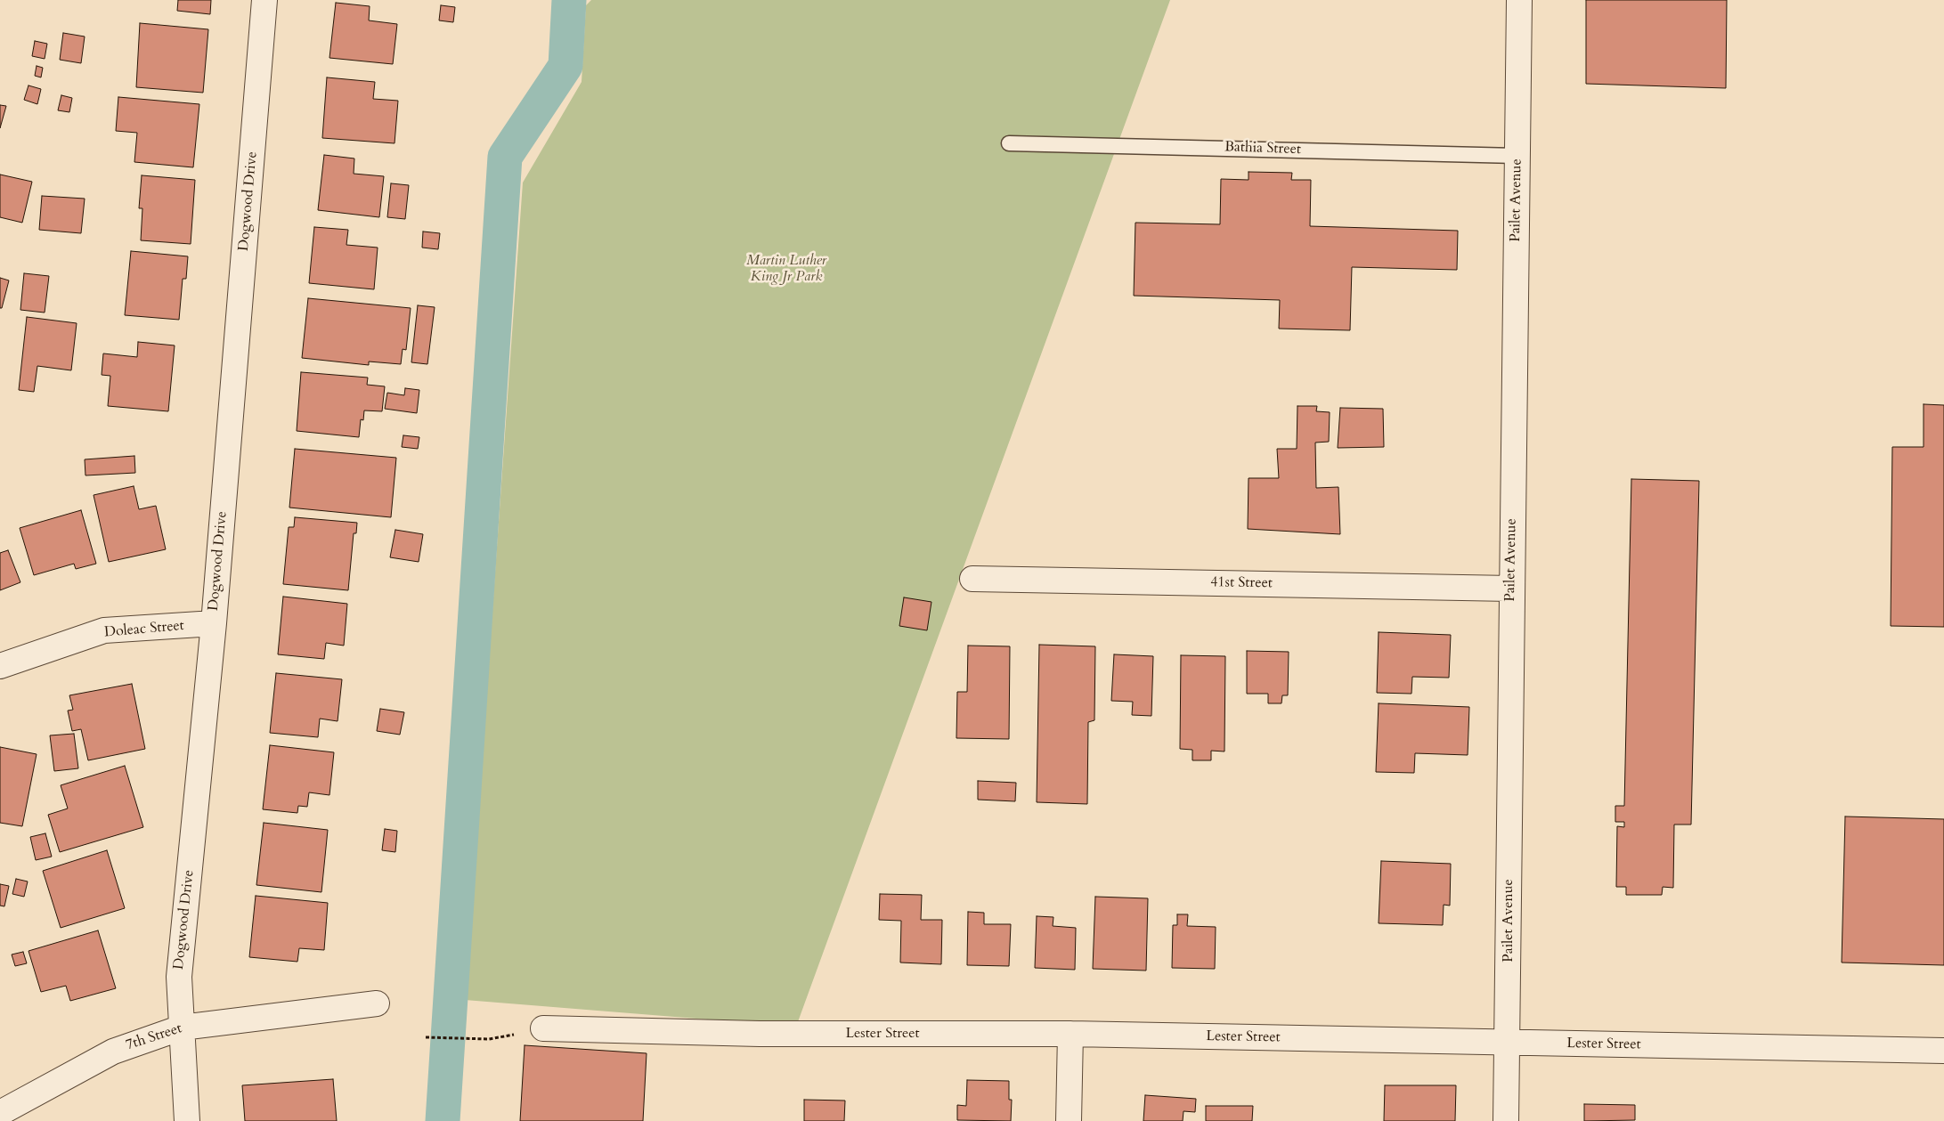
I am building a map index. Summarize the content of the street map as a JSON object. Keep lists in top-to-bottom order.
{
  "streets": {
    "street": [
      "Pailet Avenue",
      "Dogwood Drive",
      "41st Street",
      "Doleac Street",
      "Lester Street",
      "7th Street"
    ],
    "lane": ["Bathia Street"]
  },
  "crossings": [
    ["Bathia Street", "Pailet Avenue"],
    ["Pailet Avenue", "41st Street"],
    ["Pailet Avenue", "Lester Street"],
    ["Dogwood Drive", "Doleac Street"],
    ["Dogwood Drive", "7th Street"]
  ],
  "parks": ["Martin Luther King Jr Park"]
}
